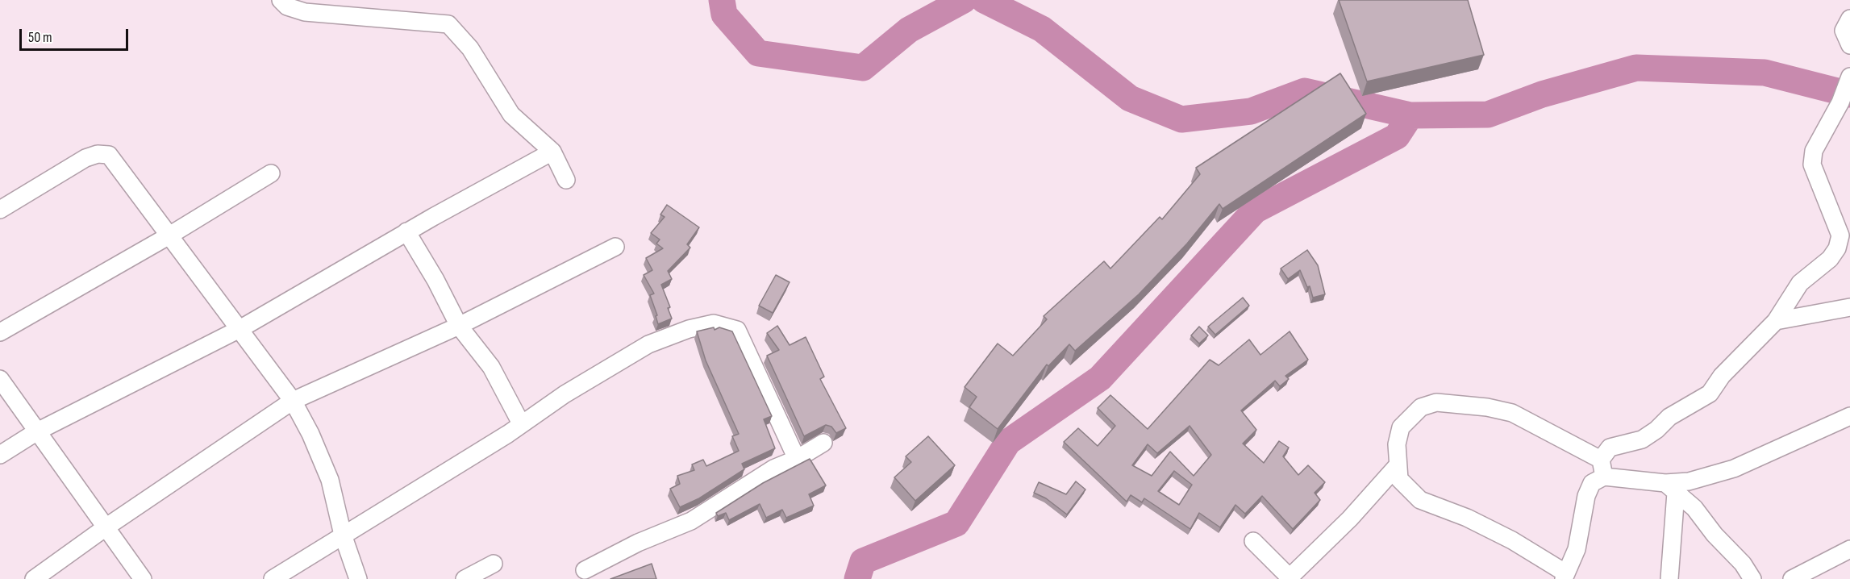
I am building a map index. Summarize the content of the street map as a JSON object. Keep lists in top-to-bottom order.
{
  "scale_bar": "50 m"
}
